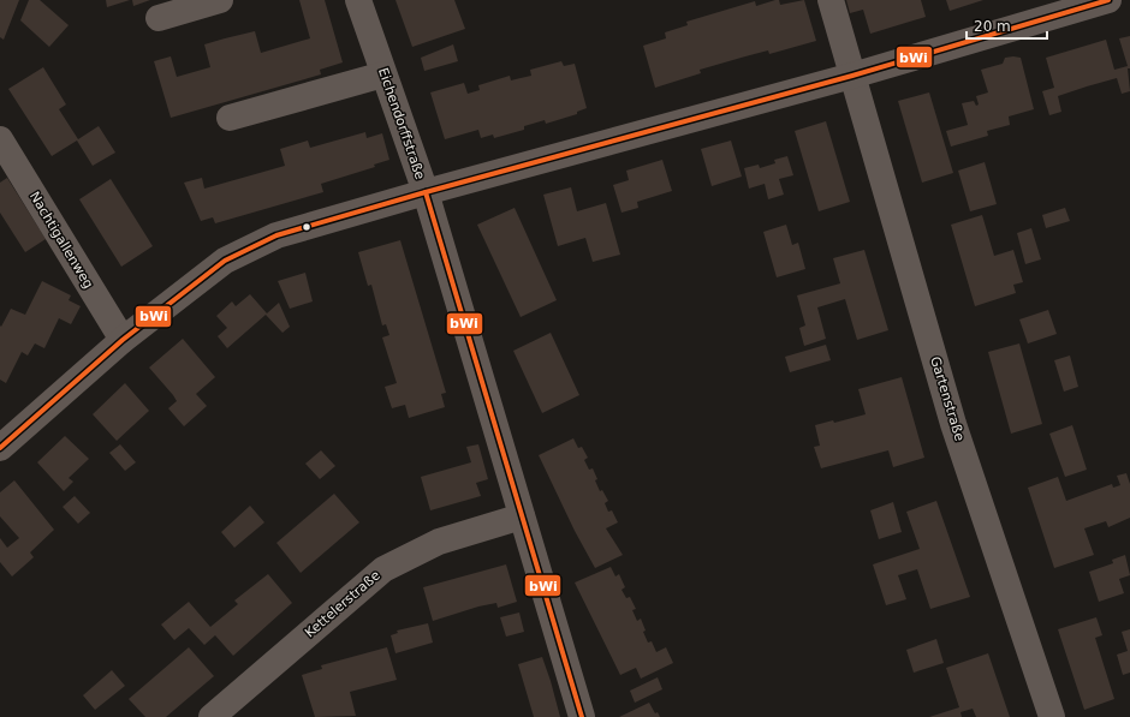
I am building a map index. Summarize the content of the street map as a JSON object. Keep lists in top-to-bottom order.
{
  "streets": {
    "street": [
      "Eichendorffstraße",
      "Nachtigallenweg",
      "Gartenstraße",
      "Kettelerstraße"
    ]
  },
  "crossings": [
    ["Eichendorffstraße", "Kettelerstraße"]
  ],
  "lines": ["transit line bWi"],
  "scale_bar": "20 m"
}
